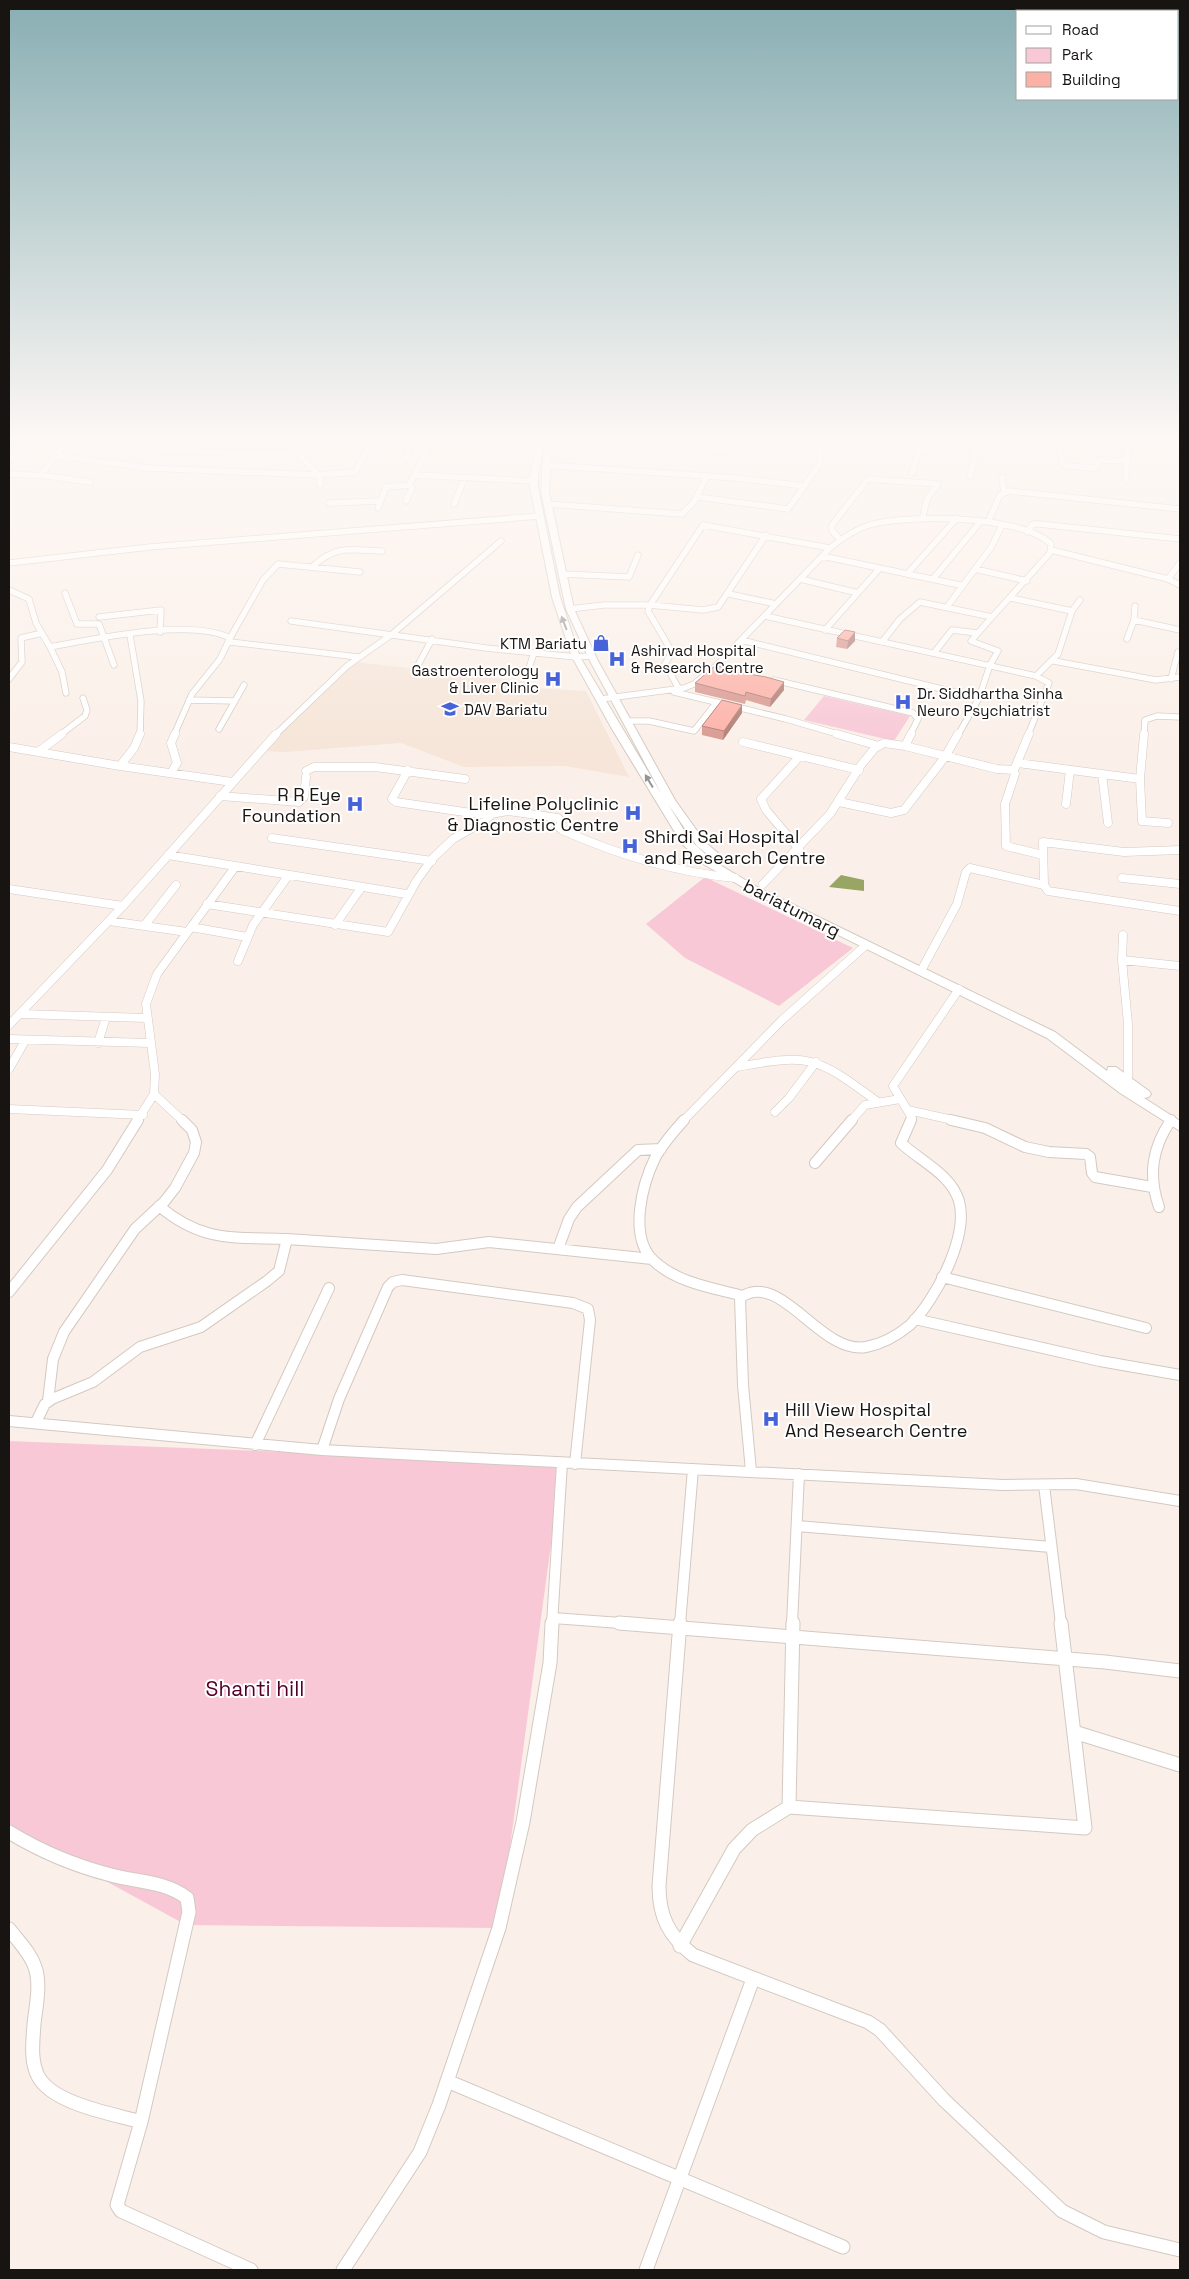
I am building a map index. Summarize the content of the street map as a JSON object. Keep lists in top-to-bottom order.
{
  "streets": {
    "main road": ["bariatumarg"]
  },
  "parks": ["Shanti hill"],
  "places": {
    "shop": ["KTM Bariatu"],
    "hospital": [
      "Ashirvad Hospital & Research Centre",
      "Gastroenterology & Liver Clinic",
      "Dr. Siddhartha Sinha Neuro Psychiatrist",
      "R R Eye Foundation",
      "Lifeline Polyclinic & Diagnostic Centre",
      "Shirdi Sai Hospital and Research Centre",
      "Hill View Hospital And Research Centre"
    ],
    "school or university": ["DAV Bariatu"]
  },
  "legend": ["Road", "Park", "Building"]
}
